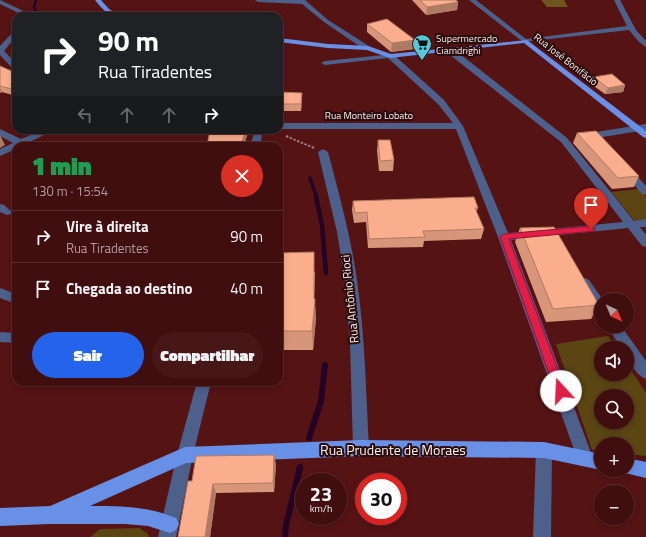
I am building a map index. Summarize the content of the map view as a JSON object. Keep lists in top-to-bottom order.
{
  "streets": {
    "main road": ["Rua José Bonifácio", "Rua Prudente de Moraes"],
    "street": ["Rua Monteiro Lobato", "Rua Antônio Rioci"]
  },
  "crossings": [
    ["Rua Antônio Rioci", "Rua Prudente de Moraes"]
  ],
  "places": {
    "supermarket": ["Supermercado Ciamdrighi"]
  },
  "north": "bottom right",
  "page": {
    "turn": ["90 m", "Rua Tiradentes"],
    "heading": ["1 min", "130 m · 15:54"],
    "list": [
      {
        "name": "Vire à direita",
        "note": "Rua Tiradentes",
        "value": "90 m"
      },
      {
        "name": "Chegada ao destino",
        "value": "40 m"
      }
    ],
    "map_buttons": ["+", "−"],
    "buttons": ["Sair", "Compartilhar"],
    "speed": "23 km/h",
    "limit": "30"
  }
}
